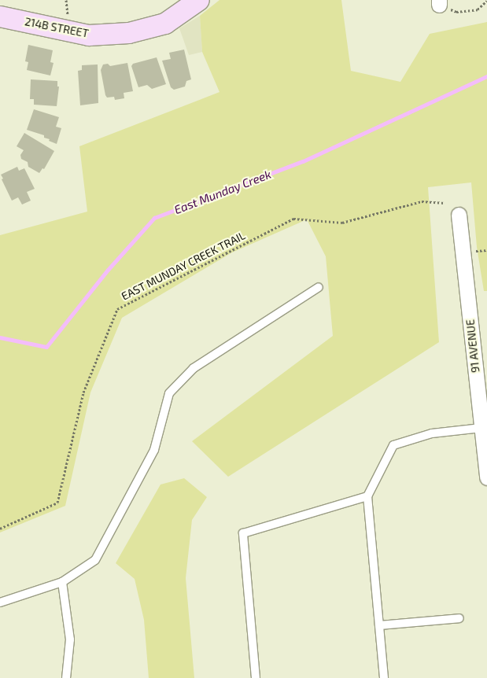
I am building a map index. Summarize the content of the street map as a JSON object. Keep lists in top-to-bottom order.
{
  "streets": {
    "street": ["214B STREET", "91 AVENUE"],
    "path": ["EAST MUNDAY CREEK TRAIL"]
  },
  "water": ["East Munday Creek"]
}
